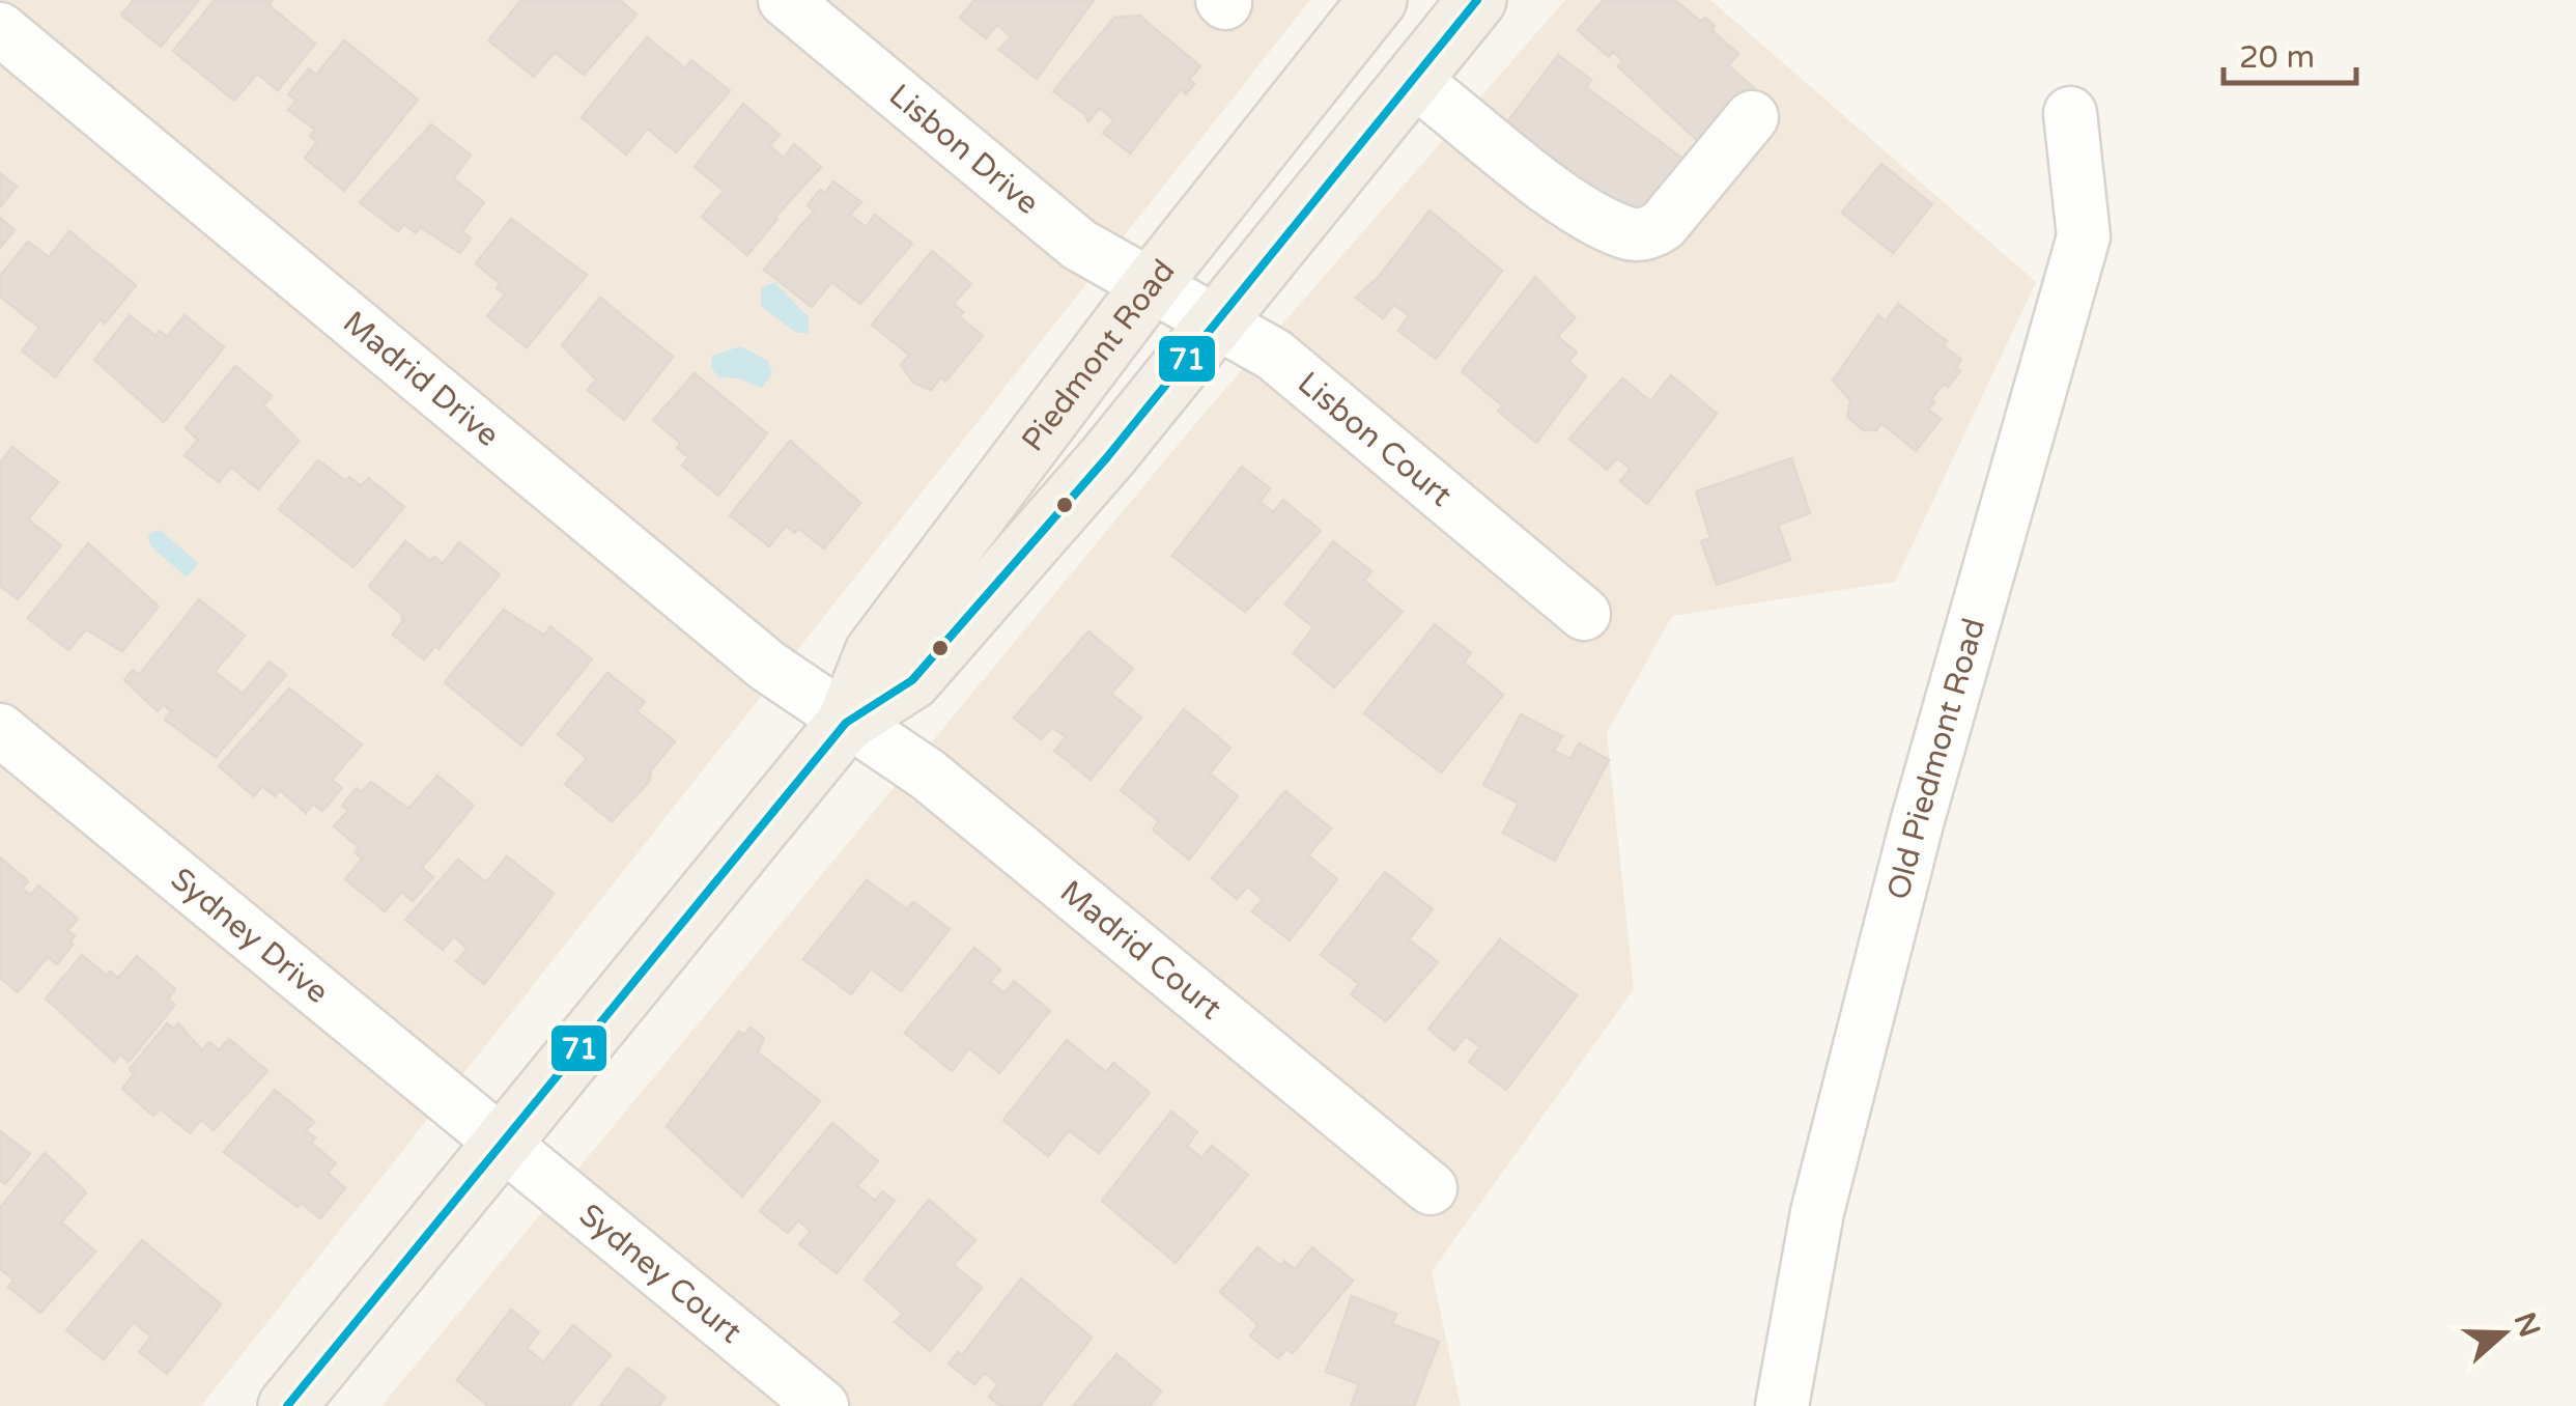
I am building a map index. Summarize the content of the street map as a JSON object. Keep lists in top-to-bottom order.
{
  "streets": {
    "main road": ["Piedmont Road"],
    "street": [
      "Lisbon Drive",
      "Madrid Drive",
      "Lisbon Court",
      "Old Piedmont Road",
      "Sydney Drive",
      "Madrid Court",
      "Sydney Court"
    ]
  },
  "crossings": [
    ["Lisbon Drive", "Piedmont Road"],
    ["Lisbon Drive", "Lisbon Court"],
    ["Piedmont Road", "Madrid Drive"],
    ["Piedmont Road", "Lisbon Court"],
    ["Piedmont Road", "Sydney Drive"],
    ["Piedmont Road", "Madrid Court"],
    ["Piedmont Road", "Sydney Court"],
    ["Madrid Drive", "Madrid Court"],
    ["Sydney Drive", "Sydney Court"]
  ],
  "lines": ["transit line 71"],
  "scale_bar": "20 m",
  "north": "right"
}
